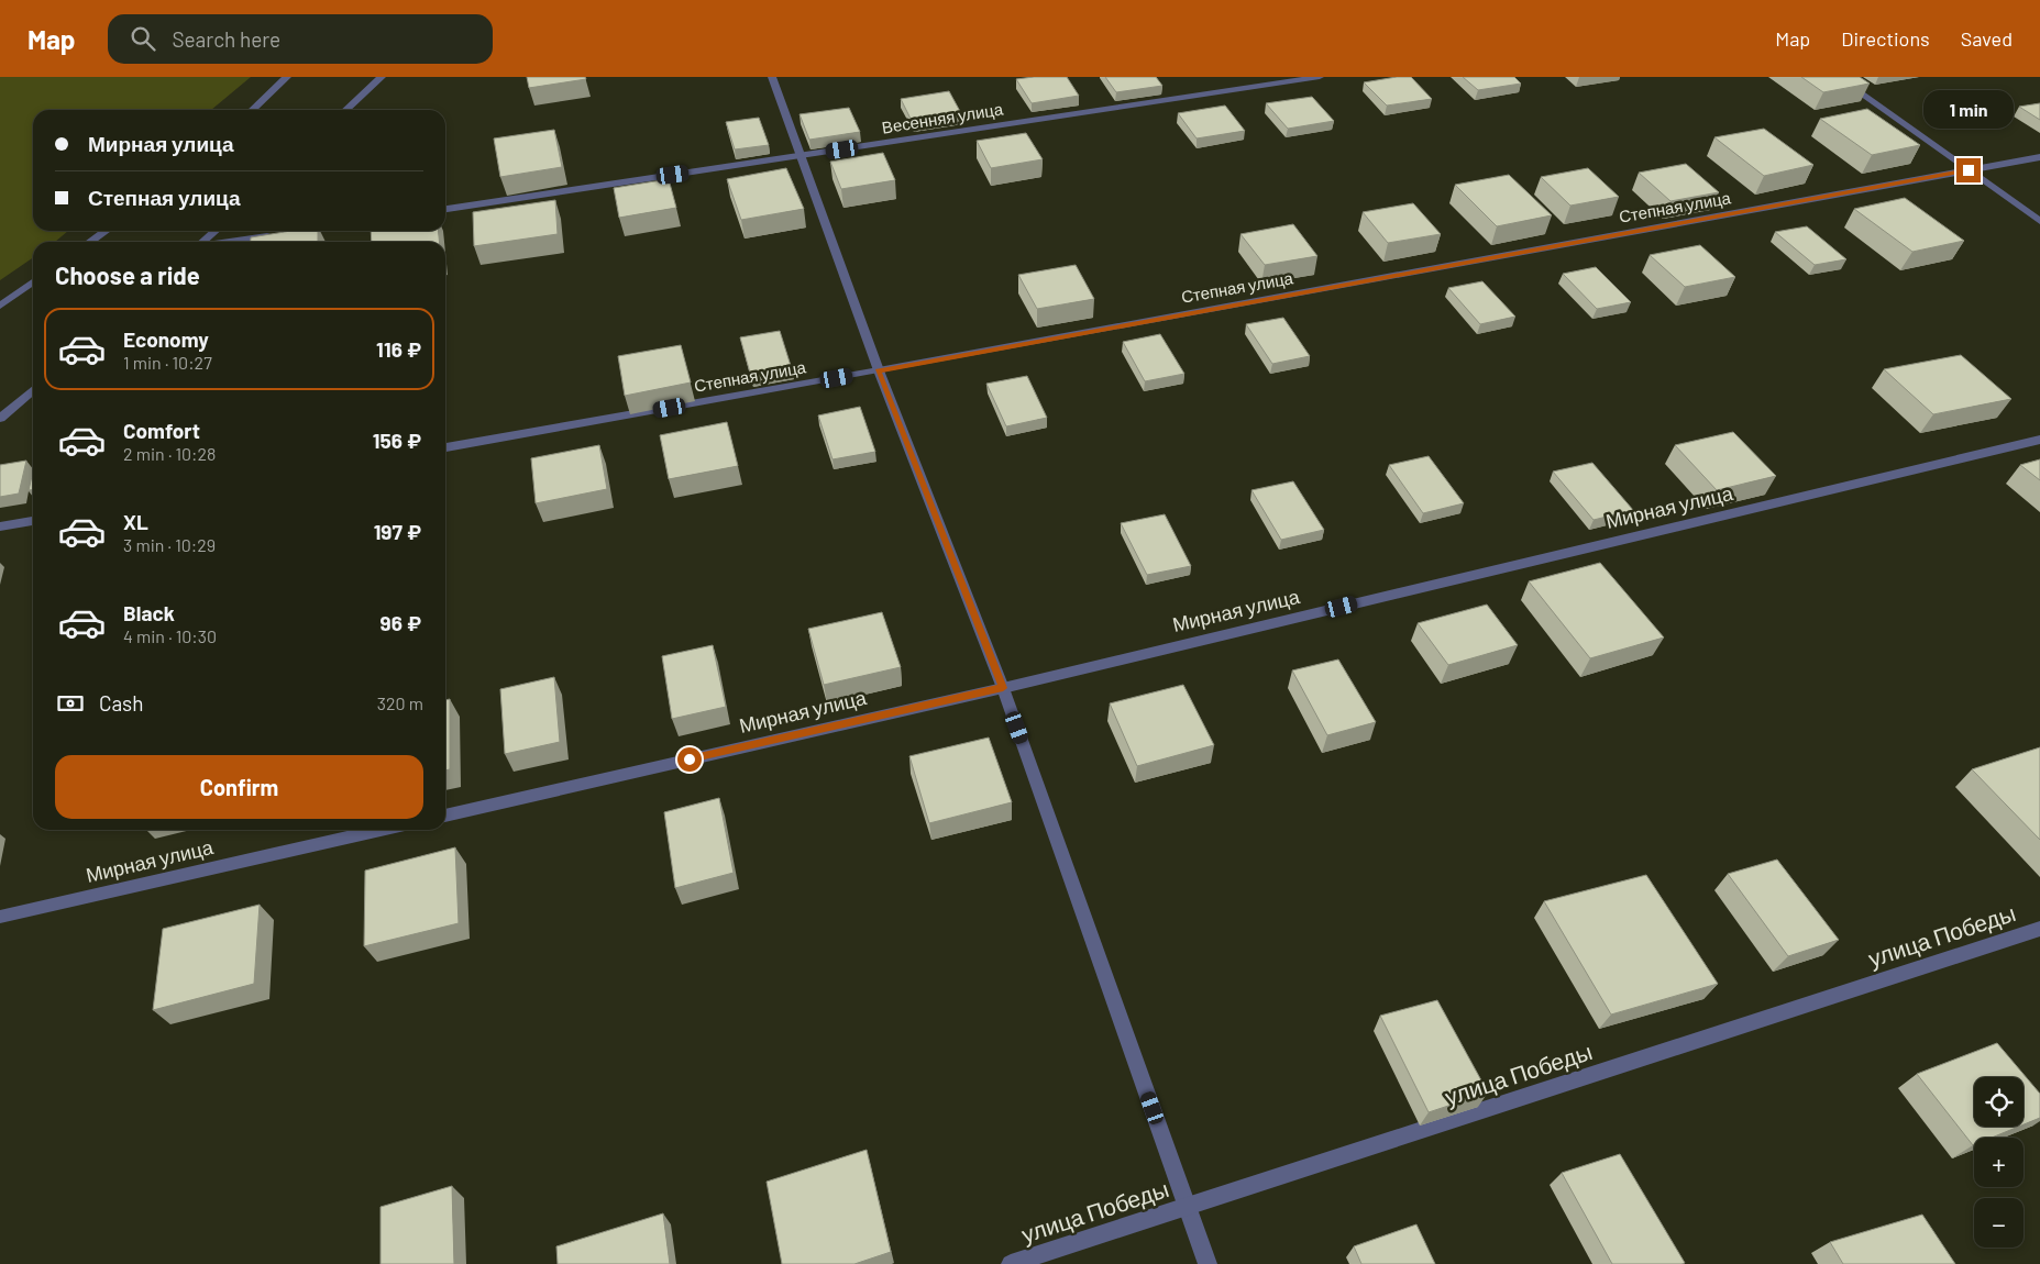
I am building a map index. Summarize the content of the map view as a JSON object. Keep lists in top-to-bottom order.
{
  "streets": {
    "street": [
      "Весенняя улица",
      "Степная улица",
      "Мирная улица",
      "улица Победы"
    ]
  },
  "page": {
    "header": "Map",
    "search": "Search here",
    "nav": ["Map", "Directions", "Saved"],
    "bubble": "1 min",
    "banner": ["Мирная улица", "Степная улица"],
    "heading": "Choose a ride",
    "list": [
      {
        "name": "Economy",
        "note": "1 min · 10:27",
        "value": "116 ₽"
      },
      {
        "name": "Comfort",
        "note": "2 min · 10:28",
        "value": "156 ₽"
      },
      {
        "name": "XL",
        "note": "3 min · 10:29",
        "value": "197 ₽"
      },
      {
        "name": "Black",
        "note": "4 min · 10:30",
        "value": "96 ₽"
      }
    ],
    "pay": ["Cash", "320 m"],
    "buttons": "Confirm",
    "map_buttons": ["+", "−"]
  }
}
